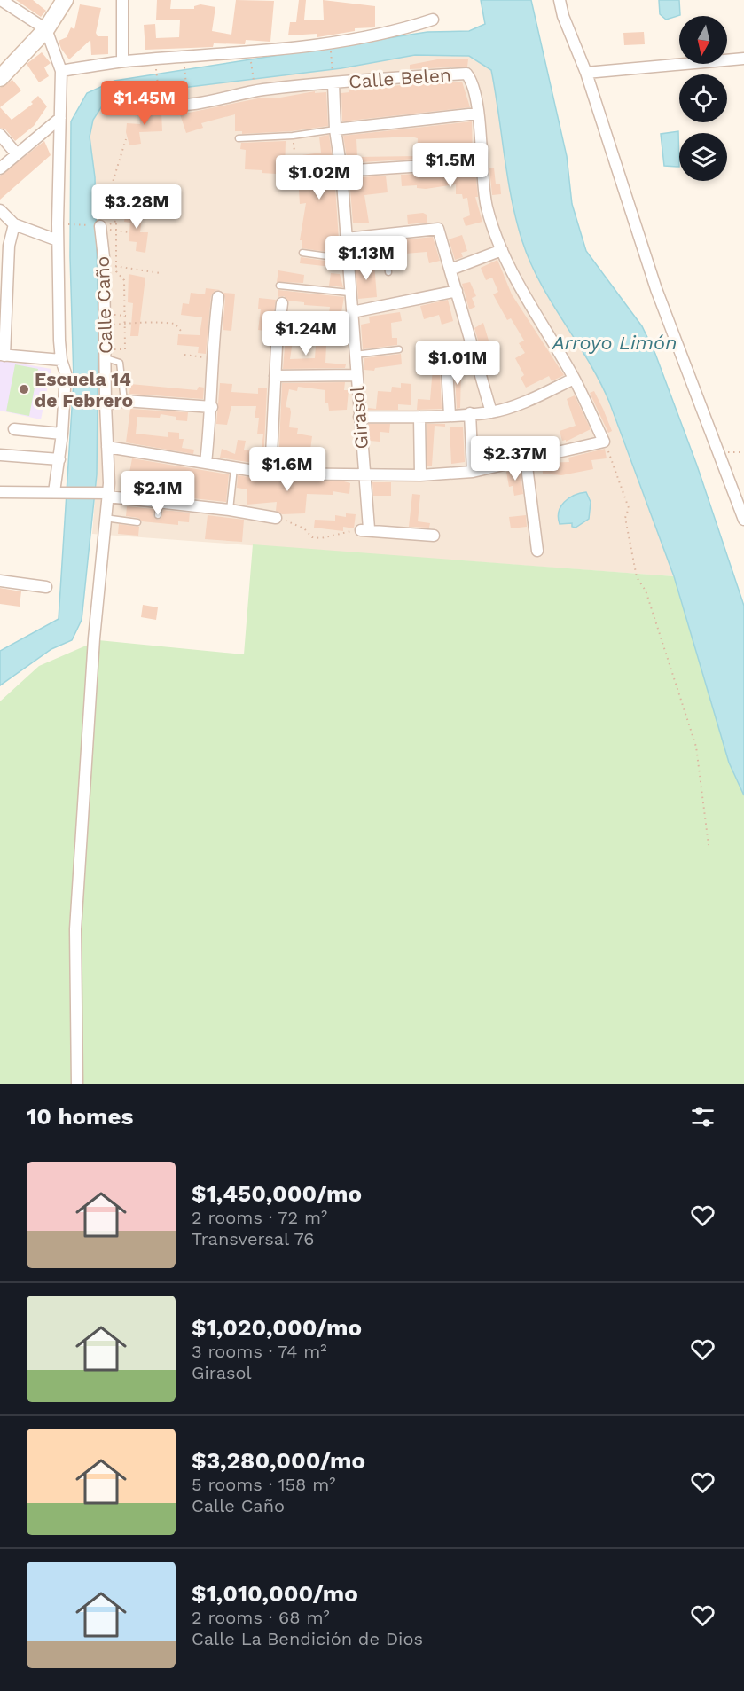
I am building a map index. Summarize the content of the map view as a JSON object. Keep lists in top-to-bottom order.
{
  "streets": {
    "street": ["Calle Belen", "Calle Caño", "Girasol"]
  },
  "crossings": [
    ["Calle Belen", "Girasol"]
  ],
  "water": ["Arroyo Limón"],
  "places": ["Escuela 14 de Febrero"],
  "north": "bottom",
  "page": {
    "price": [
      "$1.45M",
      "$1.5M",
      "$1.02M",
      "$3.28M",
      "$1.13M",
      "$1.24M",
      "$1.01M",
      "$2.37M",
      "$1.6M",
      "$2.1M"
    ],
    "heading": "10 homes",
    "list": [
      {
        "name": "$1,450,000/mo",
        "note": "2 rooms · 72 m² · Transversal 76"
      },
      {
        "name": "$1,020,000/mo",
        "note": "3 rooms · 74 m² · Girasol"
      },
      {
        "name": "$3,280,000/mo",
        "note": "5 rooms · 158 m² · Calle Caño"
      },
      {
        "name": "$1,010,000/mo",
        "note": "2 rooms · 68 m² · Calle La Bendición de Dios"
      }
    ]
  }
}
